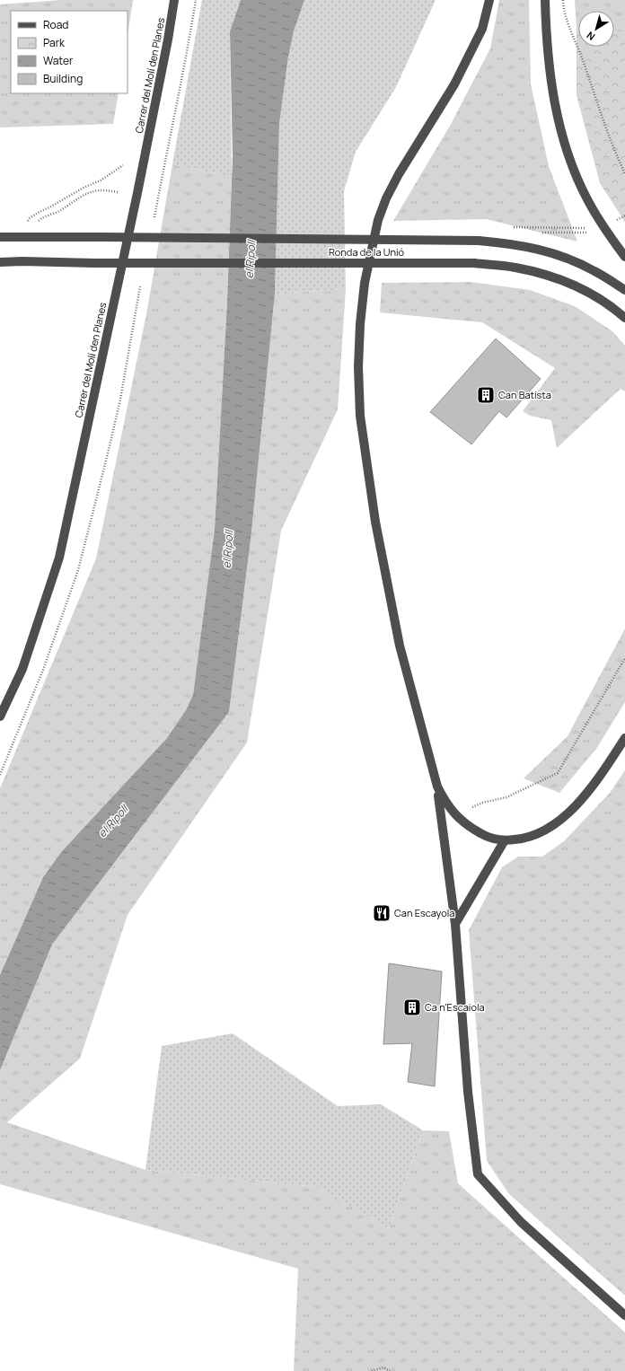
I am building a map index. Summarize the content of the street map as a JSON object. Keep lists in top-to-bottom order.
{
  "streets": {
    "street": ["Carrer del Molí den Planes", "Ronda de la Unió"]
  },
  "water": ["el Ripoll"],
  "places": {
    "building": ["Can Batista", "Ca n'Escaiola"],
    "restaurant": ["Can Escayola"]
  },
  "legend": [
    "Road",
    "Park",
    "Water",
    "Building"
  ],
  "north": "bottom left"
}
